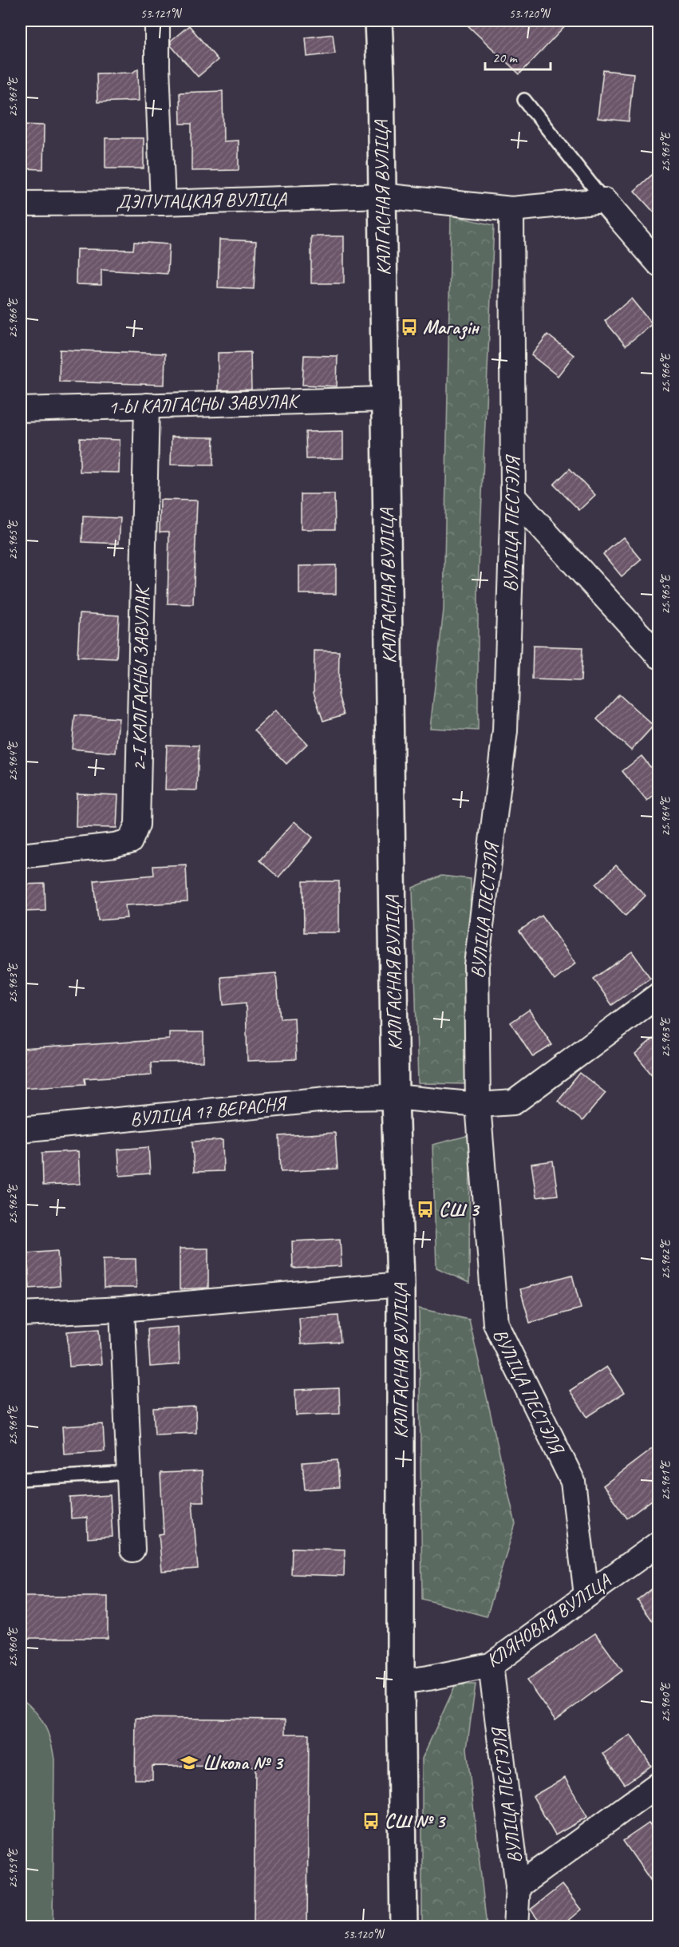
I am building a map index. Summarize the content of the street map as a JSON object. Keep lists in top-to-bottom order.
{
  "streets": {
    "street": [
      "КАЛГАСНАЯ ВУЛІЦА",
      "ДЭПУТАЦКАЯ ВУЛІЦА",
      "1-Ы КАЛГАСНЫ ЗАВУЛАК",
      "ВУЛІЦА ПЕСТЭЛЯ",
      "2-І КАЛГАСНЫ ЗАВУЛАК",
      "ВУЛІЦА 17 ВЕРАСНЯ",
      "КЛЯНОВАЯ ВУЛІЦА"
    ]
  },
  "crossings": [
    ["КАЛГАСНАЯ ВУЛІЦА", "ДЭПУТАЦКАЯ ВУЛІЦА"],
    ["КАЛГАСНАЯ ВУЛІЦА", "1-Ы КАЛГАСНЫ ЗАВУЛАК"],
    ["КАЛГАСНАЯ ВУЛІЦА", "ВУЛІЦА 17 ВЕРАСНЯ"],
    ["КАЛГАСНАЯ ВУЛІЦА", "КЛЯНОВАЯ ВУЛІЦА"],
    ["ДЭПУТАЦКАЯ ВУЛІЦА", "ВУЛІЦА ПЕСТЭЛЯ"],
    ["1-Ы КАЛГАСНЫ ЗАВУЛАК", "2-І КАЛГАСНЫ ЗАВУЛАК"],
    ["ВУЛІЦА ПЕСТЭЛЯ", "ВУЛІЦА 17 ВЕРАСНЯ"],
    ["ВУЛІЦА ПЕСТЭЛЯ", "КЛЯНОВАЯ ВУЛІЦА"]
  ],
  "places": {
    "bus stop": ["Магазін", "СШ 3", "СШ № 3"],
    "school or university": ["Школа № 3"]
  },
  "scale_bar": "20 m",
  "coordinates": [
    "53.121°N",
    "53.120°N",
    "25.967°E",
    "25.966°E",
    "25.965°E",
    "25.964°E",
    "25.963°E",
    "25.962°E",
    "25.961°E",
    "25.960°E",
    "25.959°E"
  ]
}
